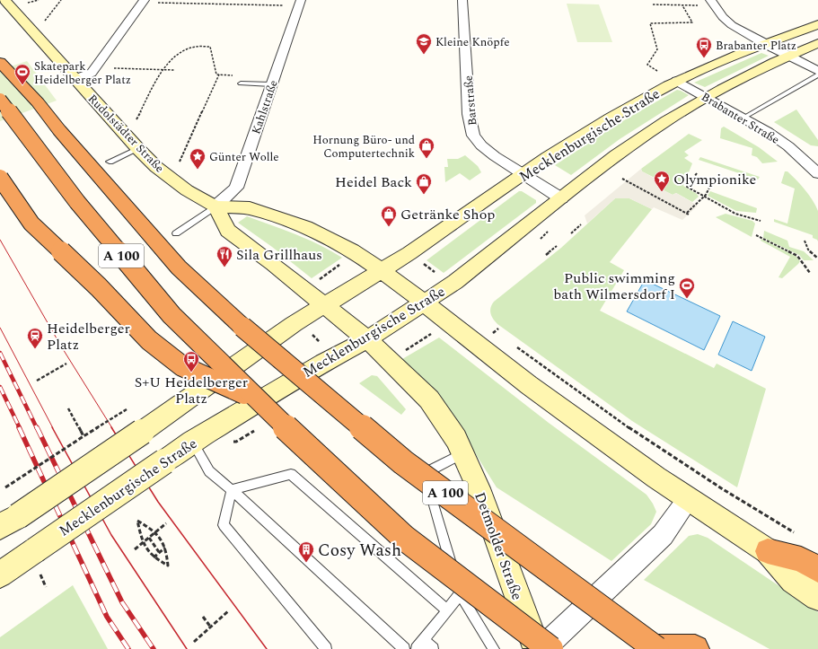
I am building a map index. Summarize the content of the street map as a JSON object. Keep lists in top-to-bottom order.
{
  "streets": {
    "highway": ["A 100"],
    "main road": ["Rudolstädter Straße", "Mecklenburgische Straße", "Detmolder Straße"],
    "street": ["Barstraße", "Kahlstraße", "Brabanter Straße"]
  },
  "crossings": [
    ["Barstraße", "Mecklenburgische Straße"],
    ["Kahlstraße", "Rudolstädter Straße"],
    ["Brabanter Straße", "Mecklenburgische Straße"],
    ["Rudolstädter Straße", "Mecklenburgische Straße"],
    ["Mecklenburgische Straße", "Detmolder Straße"]
  ],
  "places": {
    "school or university": ["Kleine Knöpfe"],
    "bus stop": ["Brabanter Platz", "S+U Heidelberger Platz"],
    "sports": ["Skatepark Heidelberger Platz", "Public swimming bath Wilmersdorf I"],
    "shop": ["Hornung Büro- und Computertechnik", "Heidel Back", "Getränke Shop"],
    "place": ["Günter Wolle", "Olympionike"],
    "restaurant": ["Sila Grillhaus"],
    "station": ["Heidelberger Platz"],
    "building": ["Cosy Wash"]
  }
}
